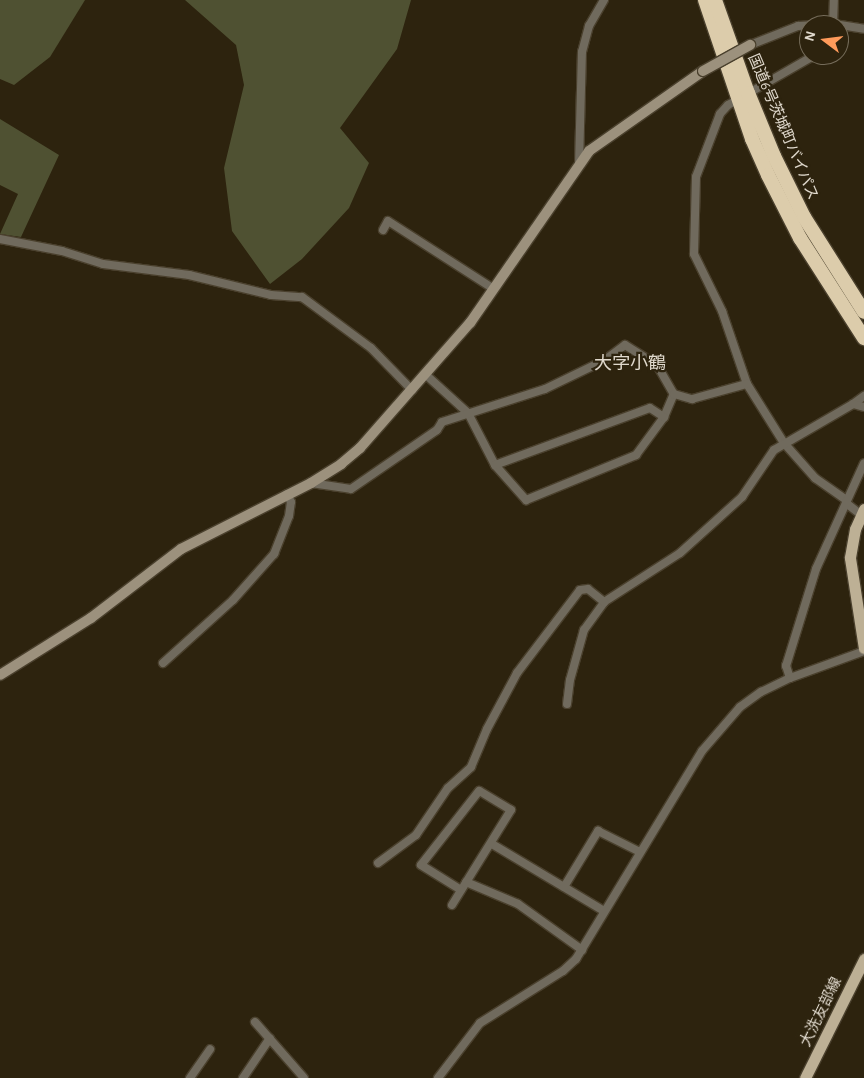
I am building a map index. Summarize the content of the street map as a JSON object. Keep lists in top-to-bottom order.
{
  "streets": {
    "highway": ["国道6号茨城町バイパス"],
    "main road": ["大洗友部線"]
  },
  "districts": ["大字小鶴"],
  "north": "left"
}
